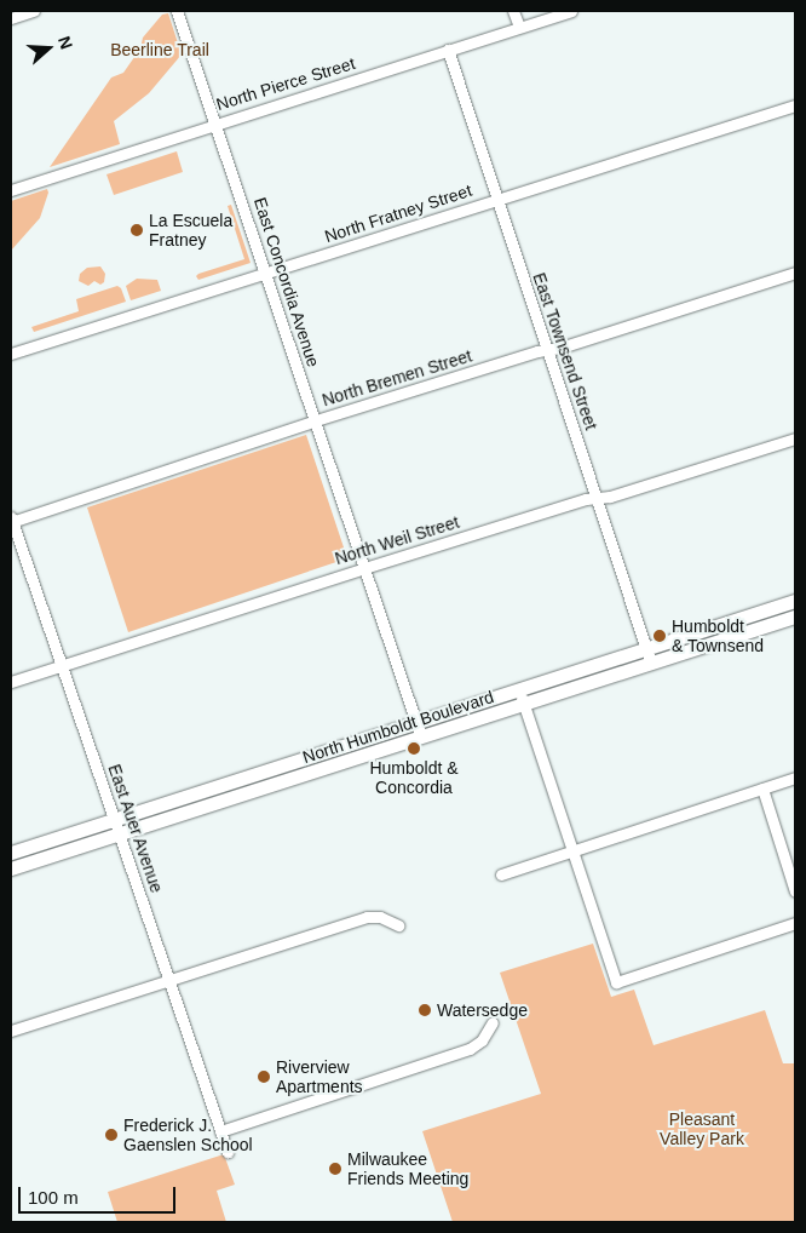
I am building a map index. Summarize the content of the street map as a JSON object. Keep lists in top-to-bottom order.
{
  "streets": {
    "main road": ["North Humboldt Boulevard"],
    "street": [
      "North Pierce Street",
      "North Fratney Street",
      "East Concordia Avenue",
      "East Townsend Street",
      "North Bremen Street",
      "North Weil Street",
      "East Auer Avenue"
    ]
  },
  "crossings": [
    ["North Pierce Street", "East Concordia Avenue"],
    ["North Pierce Street", "East Townsend Street"],
    ["North Fratney Street", "East Concordia Avenue"],
    ["North Fratney Street", "East Townsend Street"],
    ["East Concordia Avenue", "North Bremen Street"],
    ["East Concordia Avenue", "North Weil Street"],
    ["East Concordia Avenue", "North Humboldt Boulevard"],
    ["East Townsend Street", "North Bremen Street"],
    ["East Townsend Street", "North Weil Street"],
    ["East Townsend Street", "North Humboldt Boulevard"],
    ["North Bremen Street", "East Auer Avenue"],
    ["North Weil Street", "East Auer Avenue"],
    ["North Humboldt Boulevard", "East Auer Avenue"]
  ],
  "parks": ["Beerline Trail", "Pleasant Valley Park"],
  "places": [
    "La Escuela Fratney",
    "Humboldt & Townsend",
    "Humboldt & Concordia",
    "Watersedge",
    "Riverview Apartments",
    "Frederick J. Gaenslen School",
    "Milwaukee Friends Meeting"
  ],
  "scale_bar": "100 m",
  "north": "right"
}
